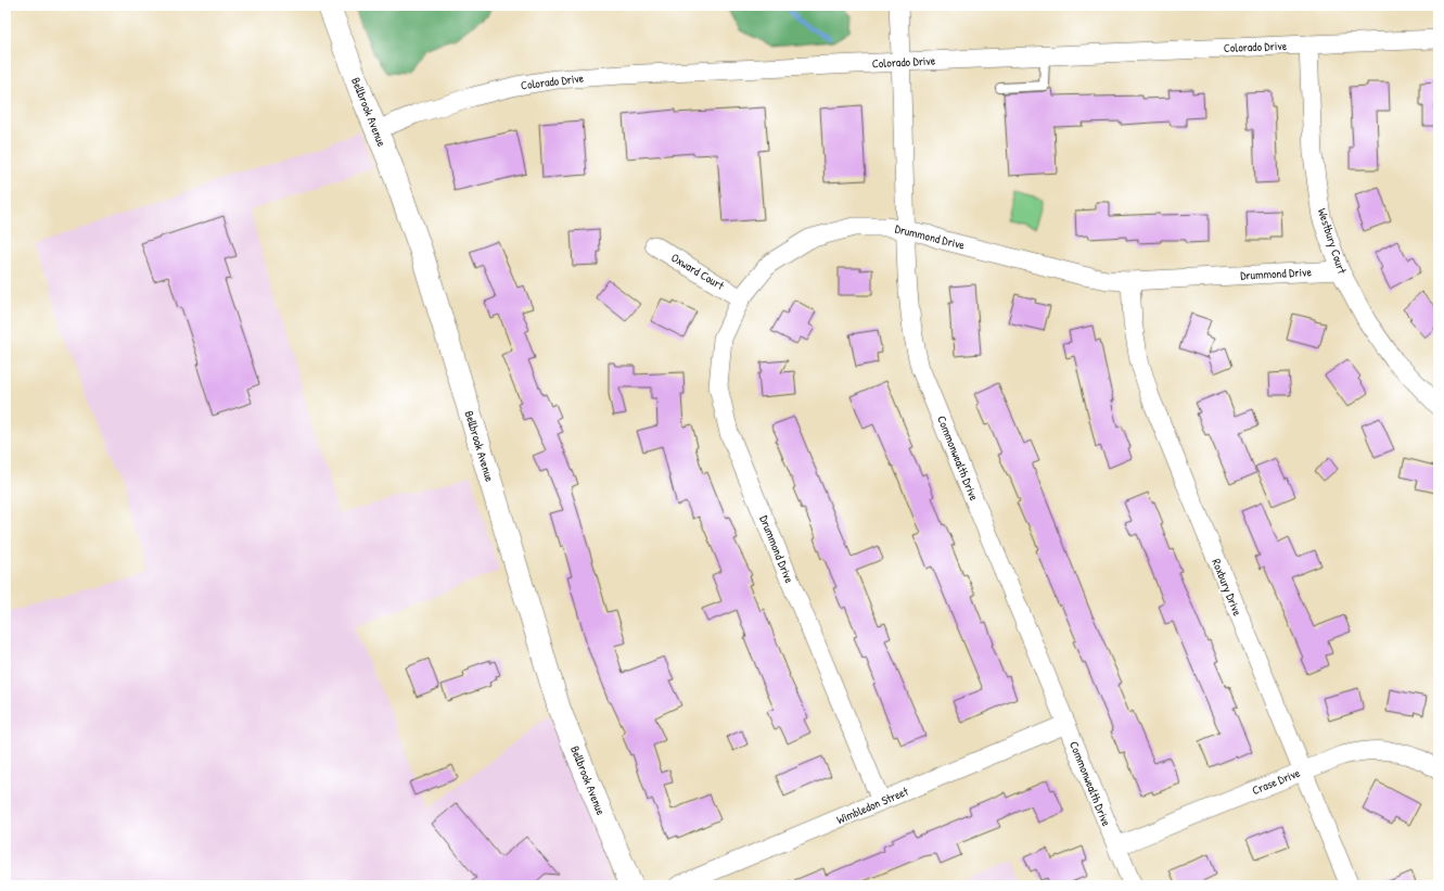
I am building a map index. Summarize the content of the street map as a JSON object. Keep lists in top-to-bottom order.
{
  "streets": {
    "street": [
      "Colorado Drive",
      "Bellbrook Avenue",
      "Drummond Drive",
      "Westbury Court",
      "Oxward Court",
      "Commonwealth Drive",
      "Roxbury Drive",
      "Crase Drive",
      "Wimbledon Street"
    ]
  },
  "crossings": [
    ["Colorado Drive", "Bellbrook Avenue"],
    ["Colorado Drive", "Westbury Court"],
    ["Colorado Drive", "Commonwealth Drive"],
    ["Drummond Drive", "Westbury Court"],
    ["Drummond Drive", "Oxward Court"],
    ["Drummond Drive", "Commonwealth Drive"],
    ["Drummond Drive", "Roxbury Drive"],
    ["Drummond Drive", "Wimbledon Street"],
    ["Commonwealth Drive", "Crase Drive"],
    ["Commonwealth Drive", "Wimbledon Street"],
    ["Roxbury Drive", "Crase Drive"]
  ]
}
